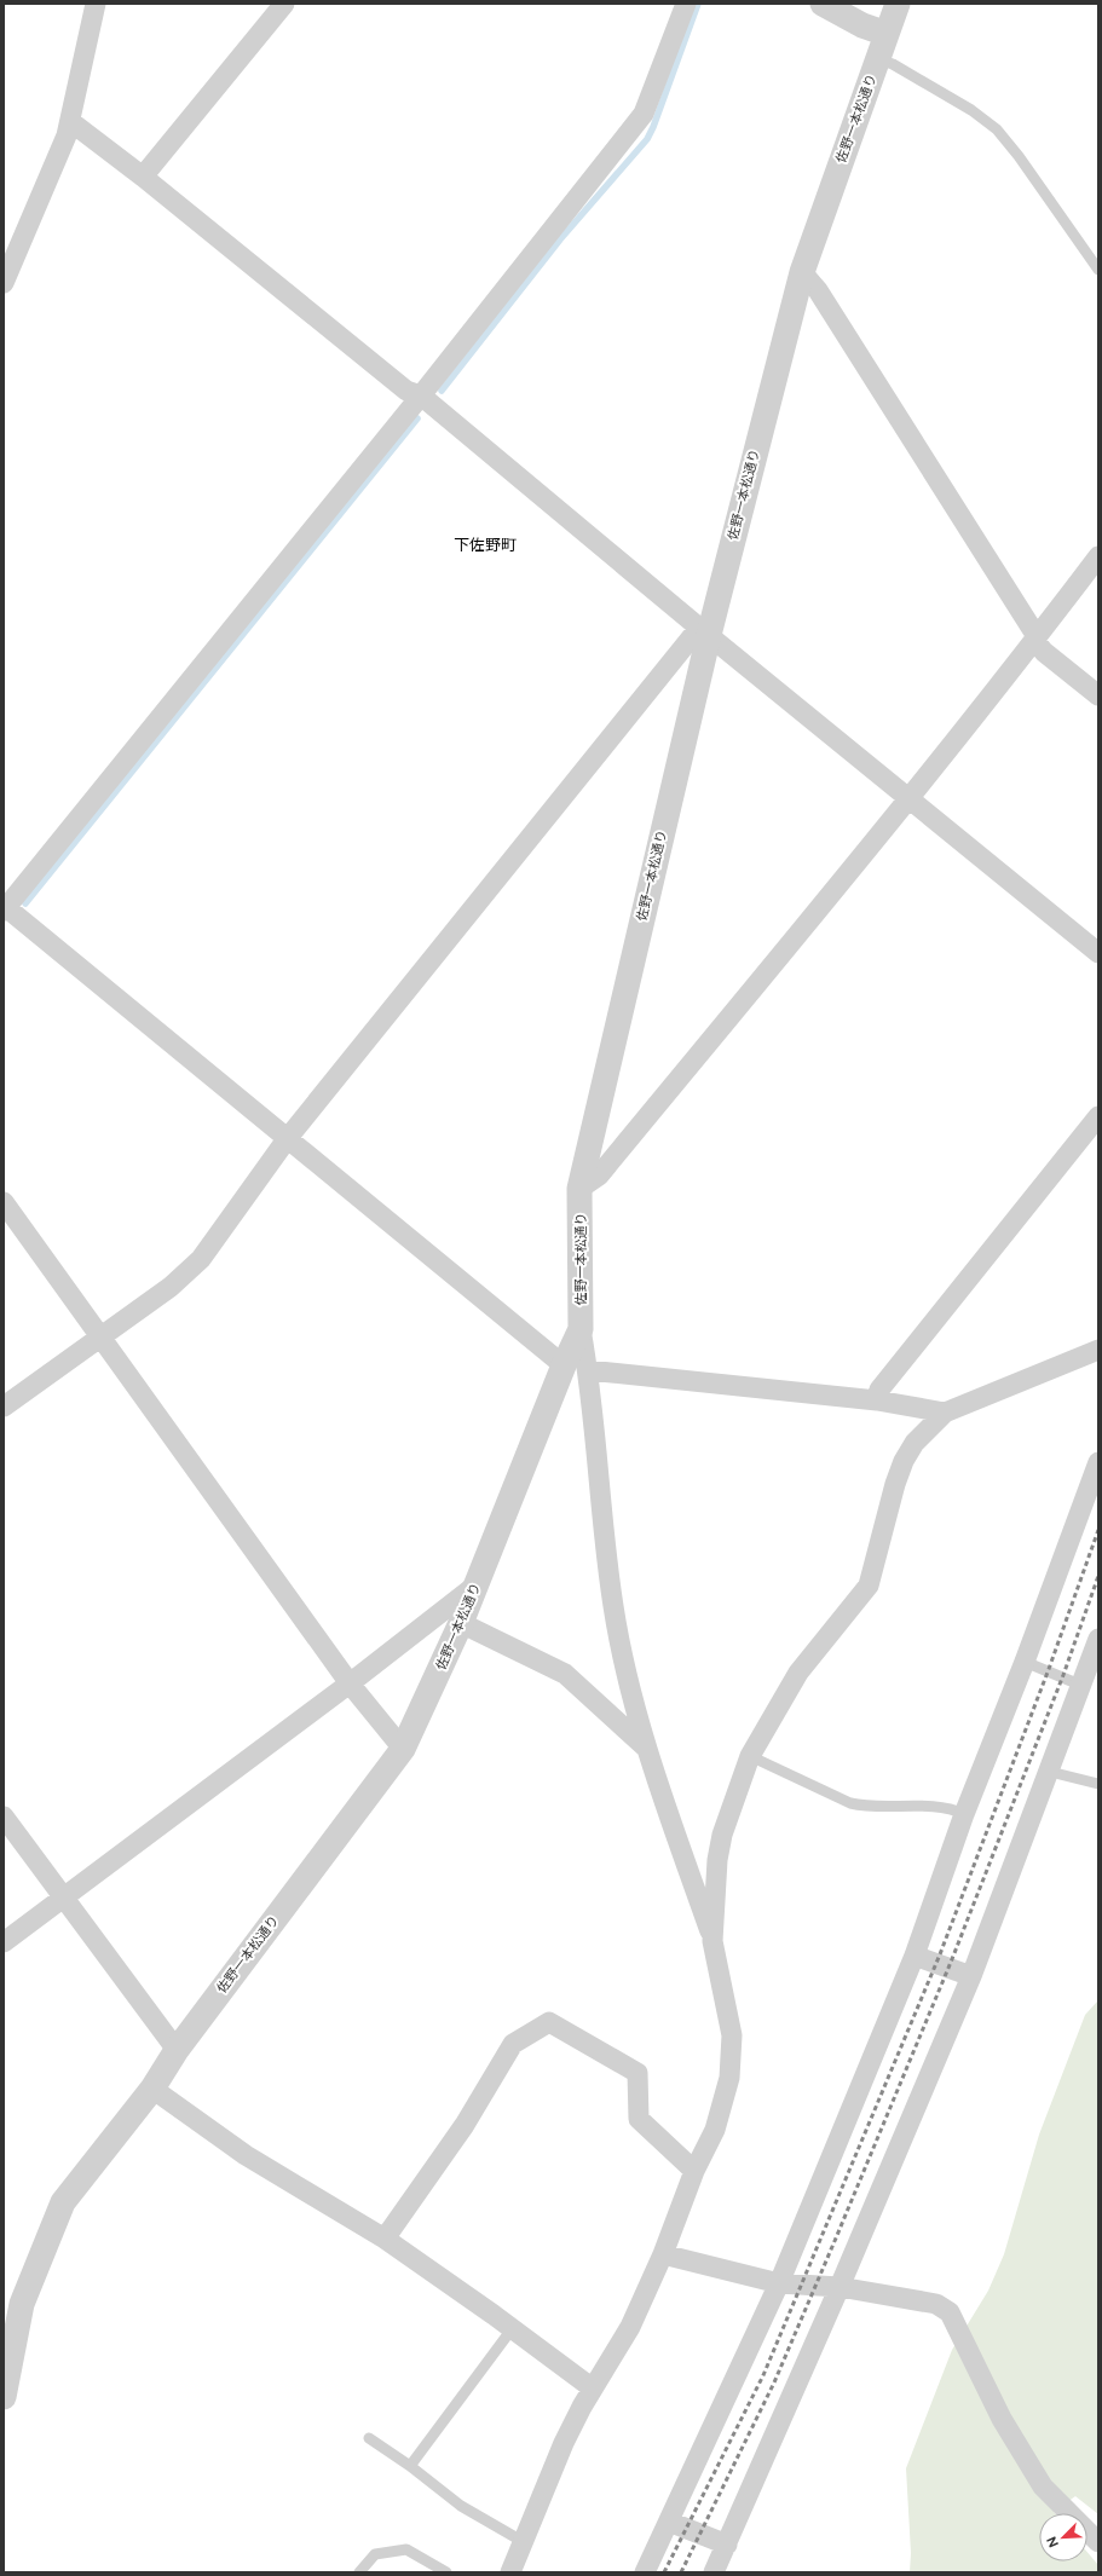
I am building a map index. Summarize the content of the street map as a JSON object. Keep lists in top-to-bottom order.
{
  "streets": {
    "street": ["佐野一本松通り"]
  },
  "districts": ["下佐野町"],
  "north": "bottom left"
}
